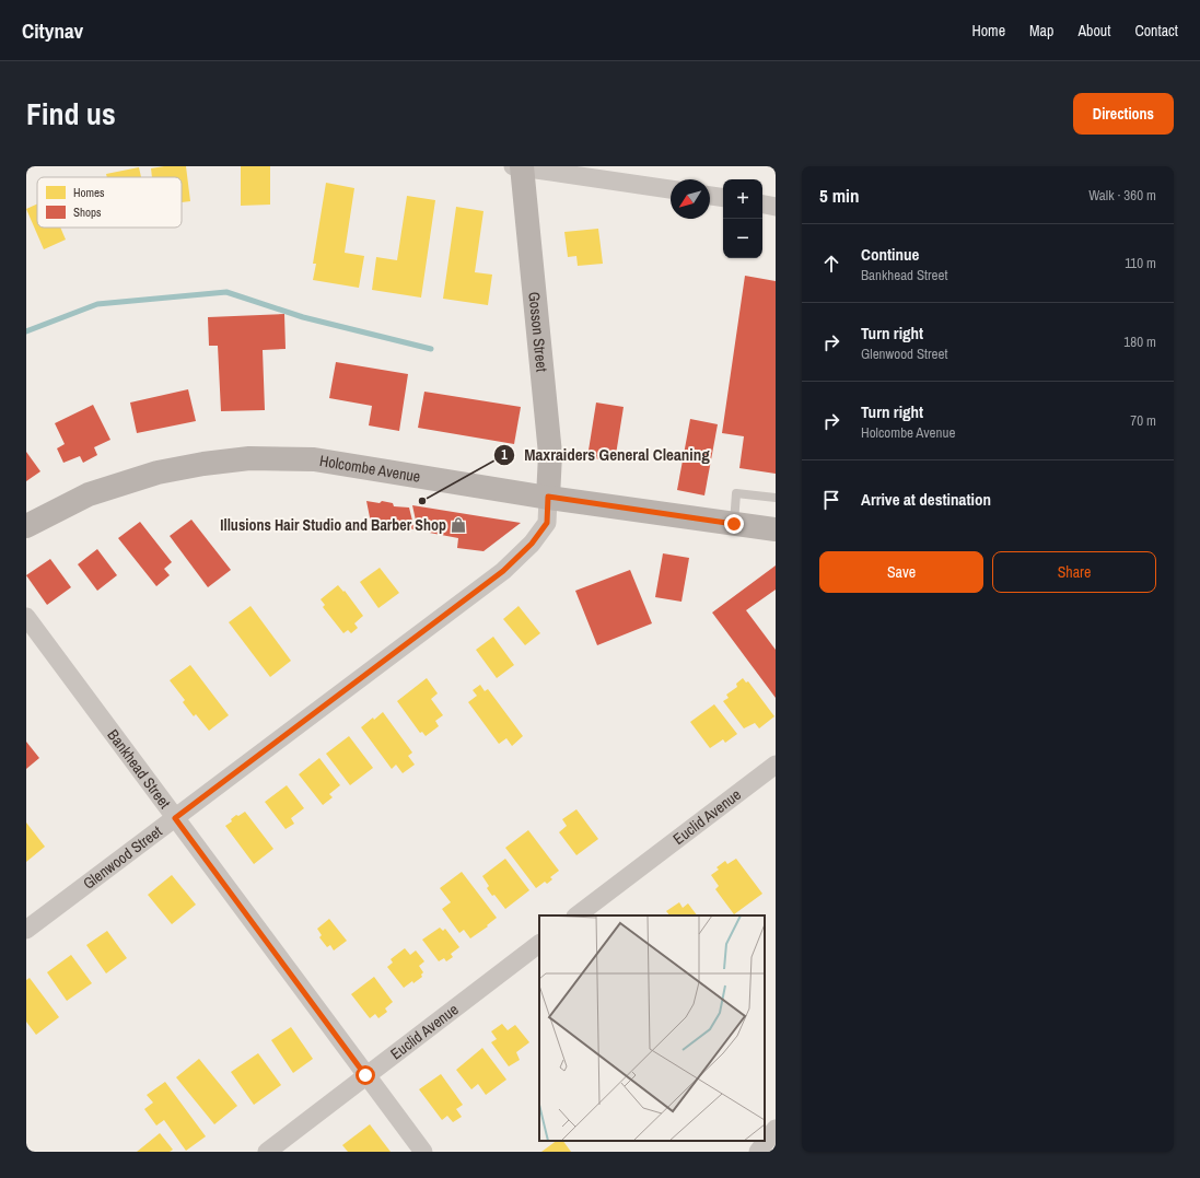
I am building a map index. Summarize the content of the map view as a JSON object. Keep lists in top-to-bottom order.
{
  "streets": {
    "street": [
      "Gosson Street",
      "Holcombe Avenue",
      "Bankhead Street",
      "Euclid Avenue",
      "Glenwood Street"
    ]
  },
  "crossings": [
    ["Gosson Street", "Holcombe Avenue"],
    ["Gosson Street", "Glenwood Street"],
    ["Holcombe Avenue", "Glenwood Street"],
    ["Bankhead Street", "Euclid Avenue"],
    ["Bankhead Street", "Glenwood Street"]
  ],
  "places": {
    "other": ["Maxraiders General Cleaning"],
    "shop": ["Illusions Hair Studio and Barber Shop"]
  },
  "legend": ["Homes", "Shops"],
  "north": "bottom left",
  "page": {
    "header": "Citynav",
    "nav": [
      "Home",
      "Map",
      "About",
      "Contact"
    ],
    "title": "Find us",
    "buttons": [
      "Directions",
      ["Save", "Share"]
    ],
    "heading": ["5 min", "Walk · 360 m"],
    "map_buttons": ["+", "−"],
    "list": [
      ["Continue", "Bankhead Street", "110 m"],
      ["Turn right", "Glenwood Street", "180 m"],
      ["Turn right", "Holcombe Avenue", "70 m"],
      "Arrive at destination"
    ]
  }
}
